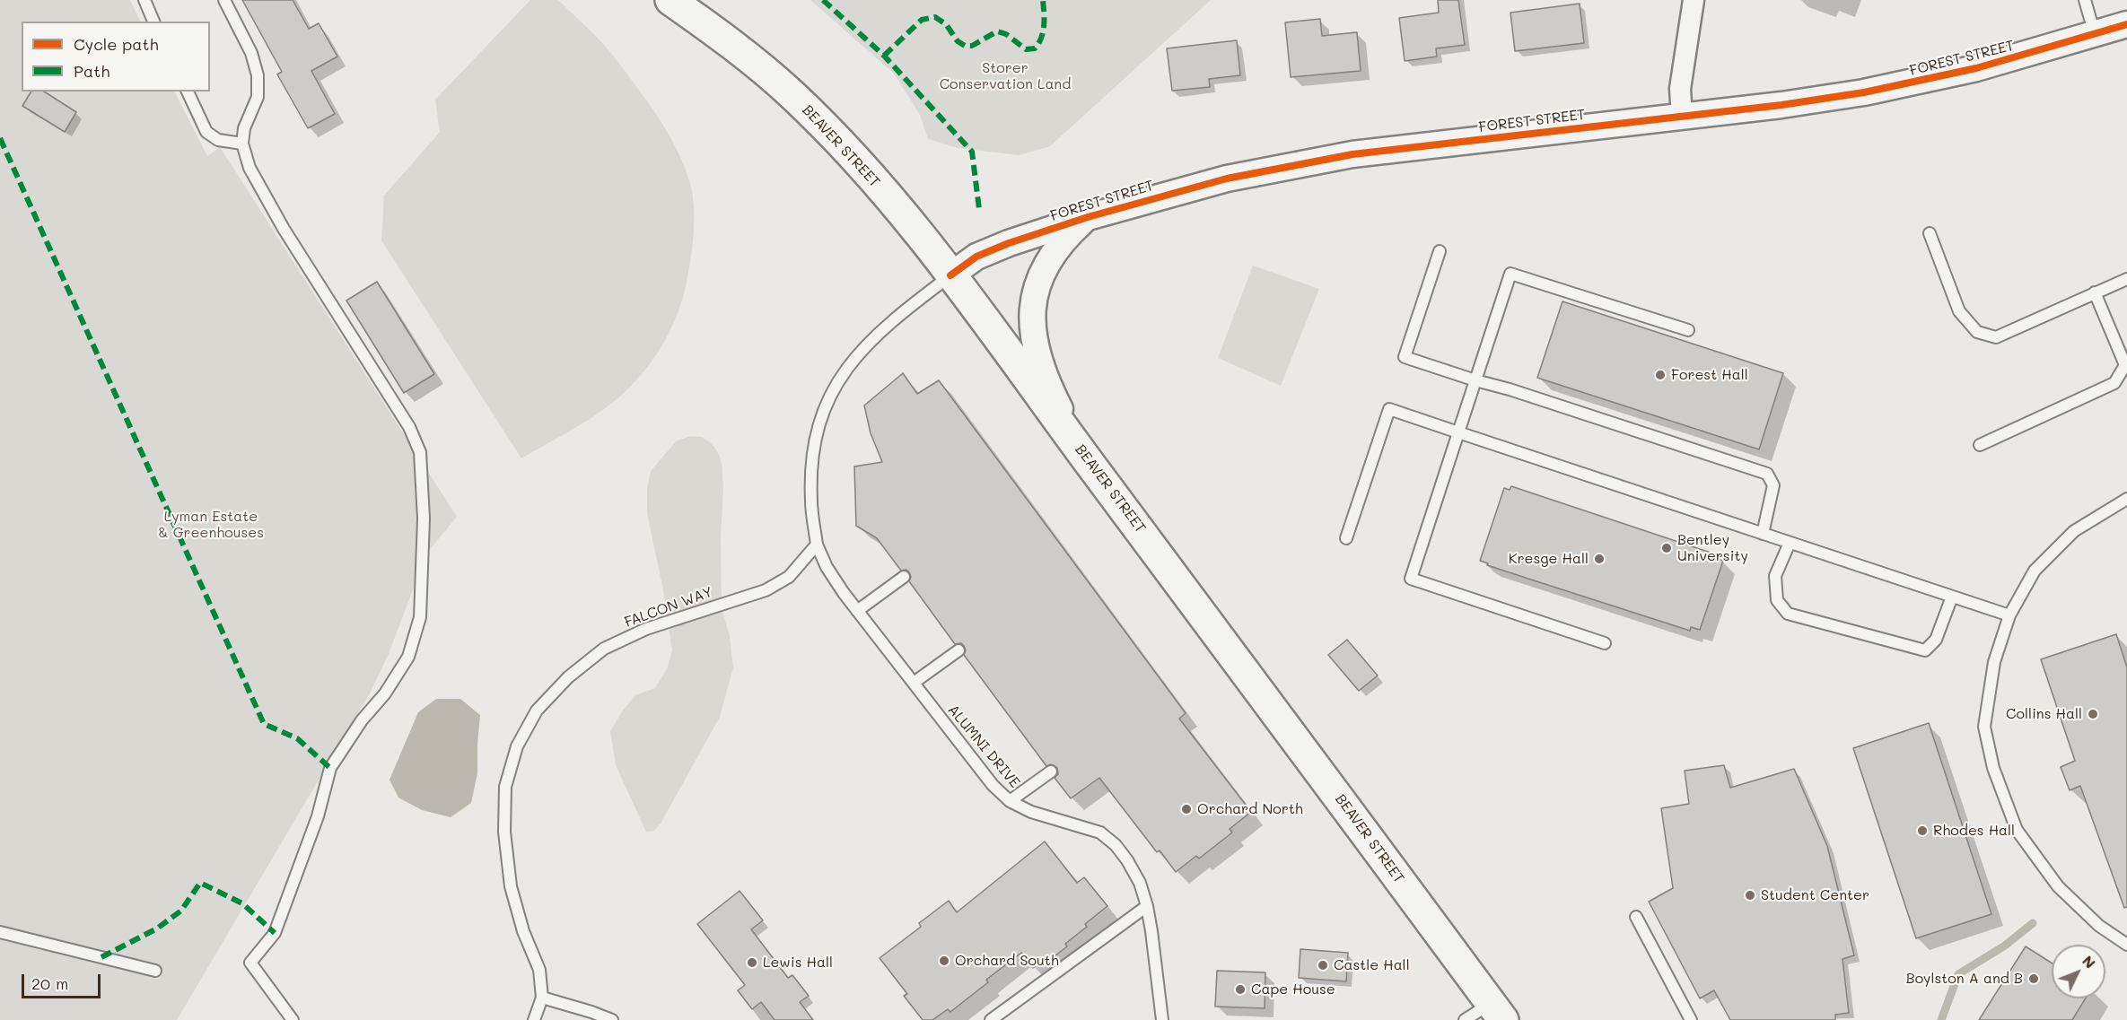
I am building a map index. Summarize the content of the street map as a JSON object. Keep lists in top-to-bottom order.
{
  "streets": {
    "main road": ["BEAVER STREET"],
    "street": ["FOREST STREET"],
    "lane": ["FALCON WAY", "ALUMNI DRIVE"]
  },
  "crossings": [
    ["FOREST STREET", "BEAVER STREET"],
    ["FALCON WAY", "ALUMNI DRIVE"]
  ],
  "parks": ["Storer Conservation Land", "Lyman Estate & Greenhouses"],
  "places": [
    "Forest Hall",
    "Bentley University",
    "Kresge Hall",
    "Collins Hall",
    "Orchard North",
    "Rhodes Hall",
    "Student Center",
    "Orchard South",
    "Lewis Hall",
    "Castle Hall",
    "Boylston A and B",
    "Cape House"
  ],
  "legend": ["Cycle path", "Path"],
  "scale_bar": "20 m",
  "north": "top right"
}
